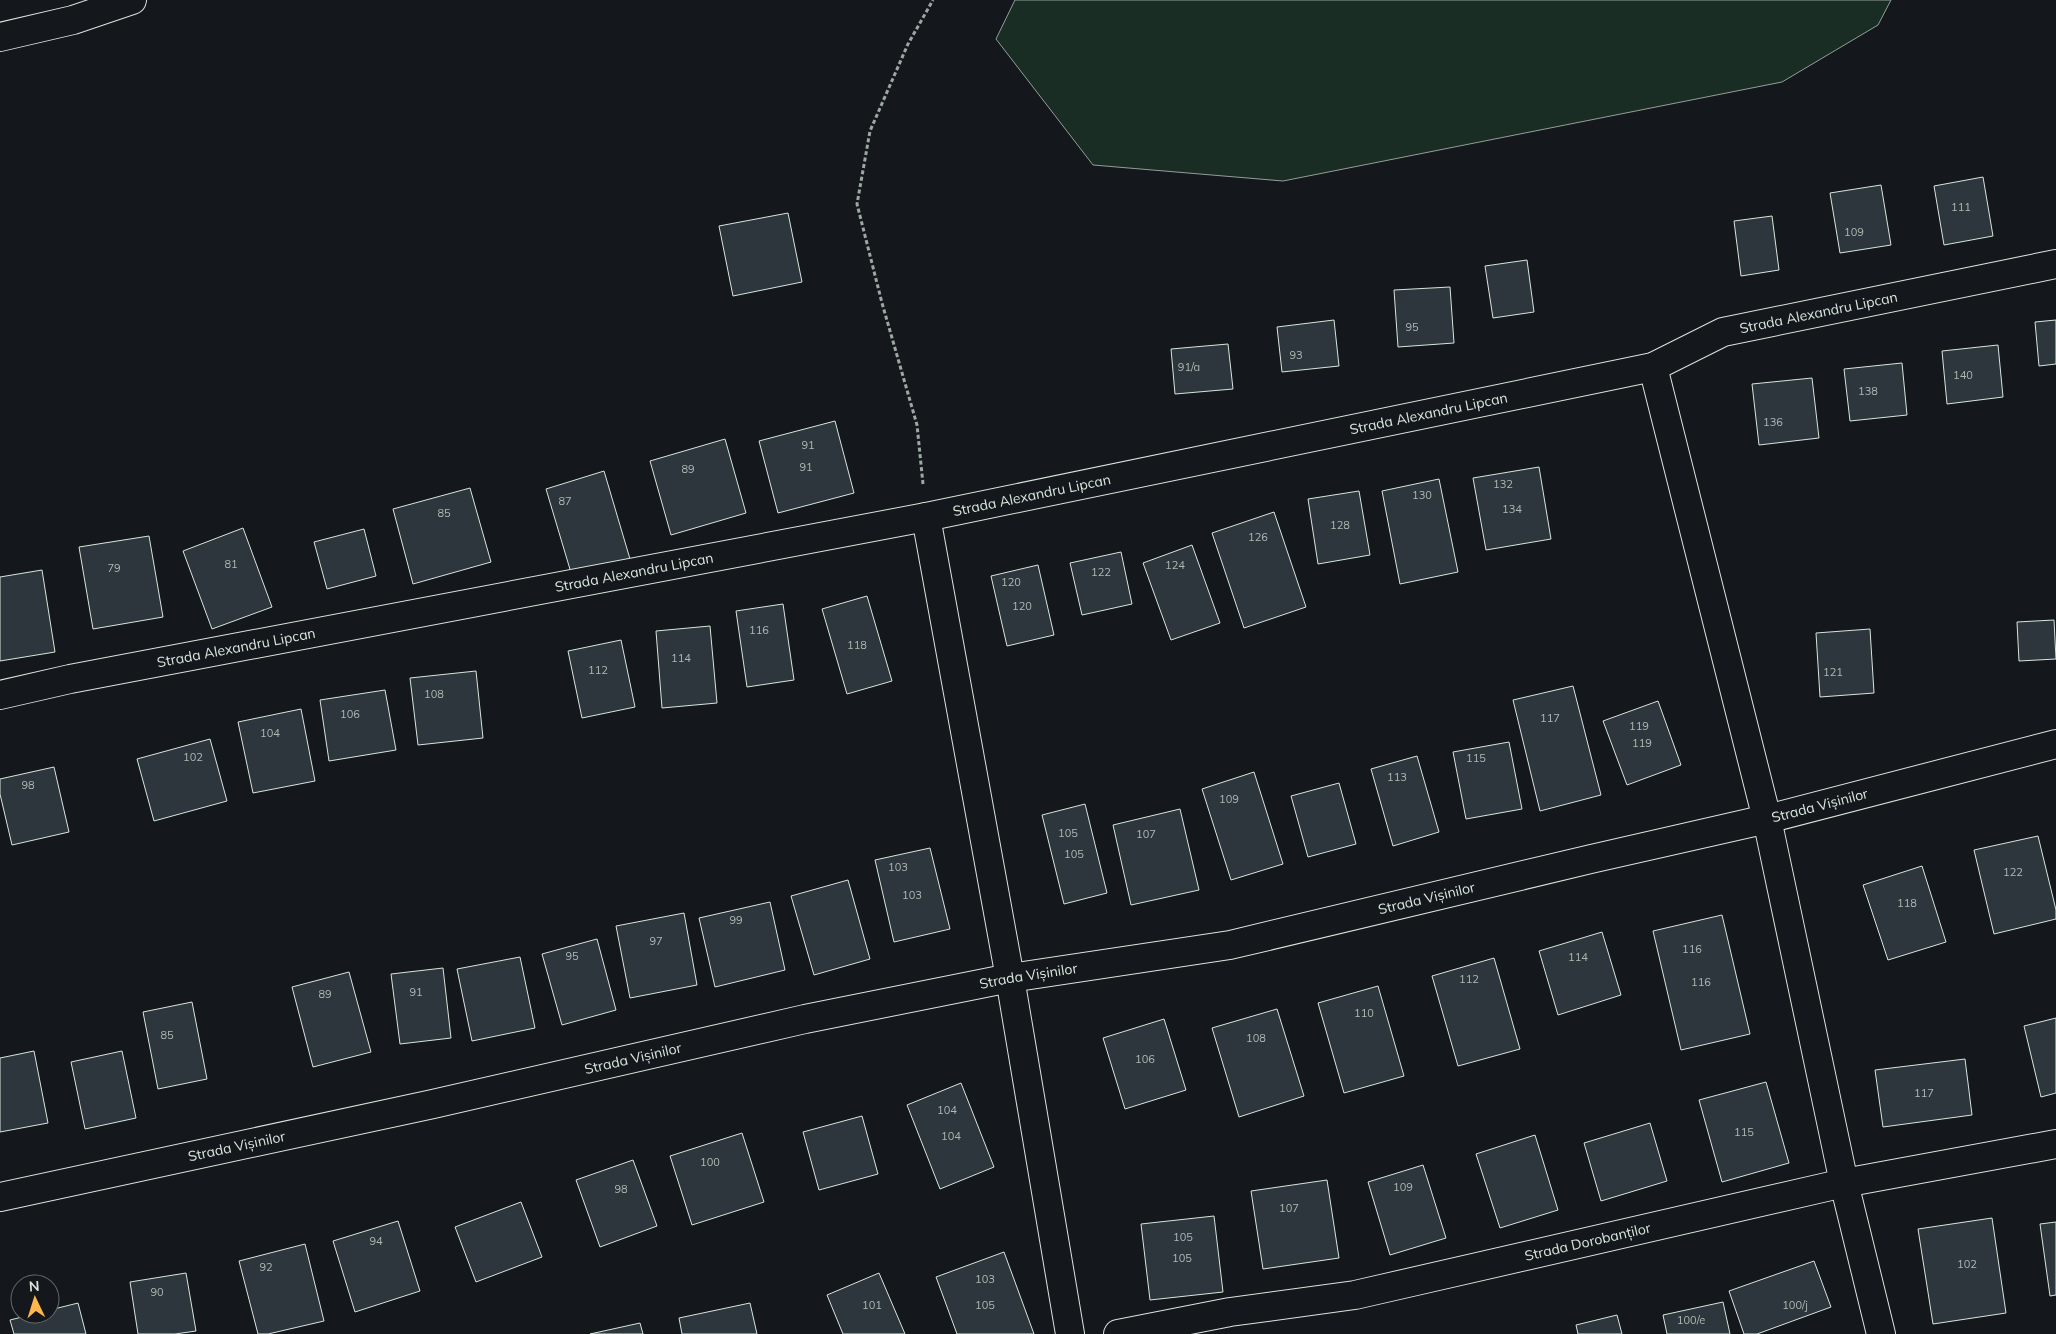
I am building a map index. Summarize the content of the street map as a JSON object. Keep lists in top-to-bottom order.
{
  "streets": {
    "street": ["Strada Alexandru Lipcan", "Strada Vișinilor", "Strada Dorobanților"]
  },
  "house_numbers": [
    "111",
    "109",
    "95",
    "93",
    "91/a",
    "140",
    "138",
    "136",
    "91",
    "91",
    "89",
    "132",
    "130",
    "87",
    "134",
    "85",
    "128",
    "126",
    "81",
    "124",
    "79",
    "122",
    "120",
    "120",
    "116",
    "118",
    "114",
    "112",
    "121",
    "108",
    "106",
    "117",
    "119",
    "104",
    "119",
    "102",
    "115",
    "113",
    "98",
    "109",
    "105",
    "107",
    "105",
    "103",
    "122",
    "103",
    "118",
    "99",
    "97",
    "116",
    "95",
    "114",
    "112",
    "116",
    "91",
    "89",
    "110",
    "85",
    "108",
    "106",
    "117",
    "104",
    "115",
    "104",
    "100",
    "109",
    "98",
    "107",
    "105",
    "94",
    "105",
    "102",
    "92",
    "103",
    "90",
    "101",
    "105",
    "100/j",
    "100/e"
  ],
  "north": "top"
}
